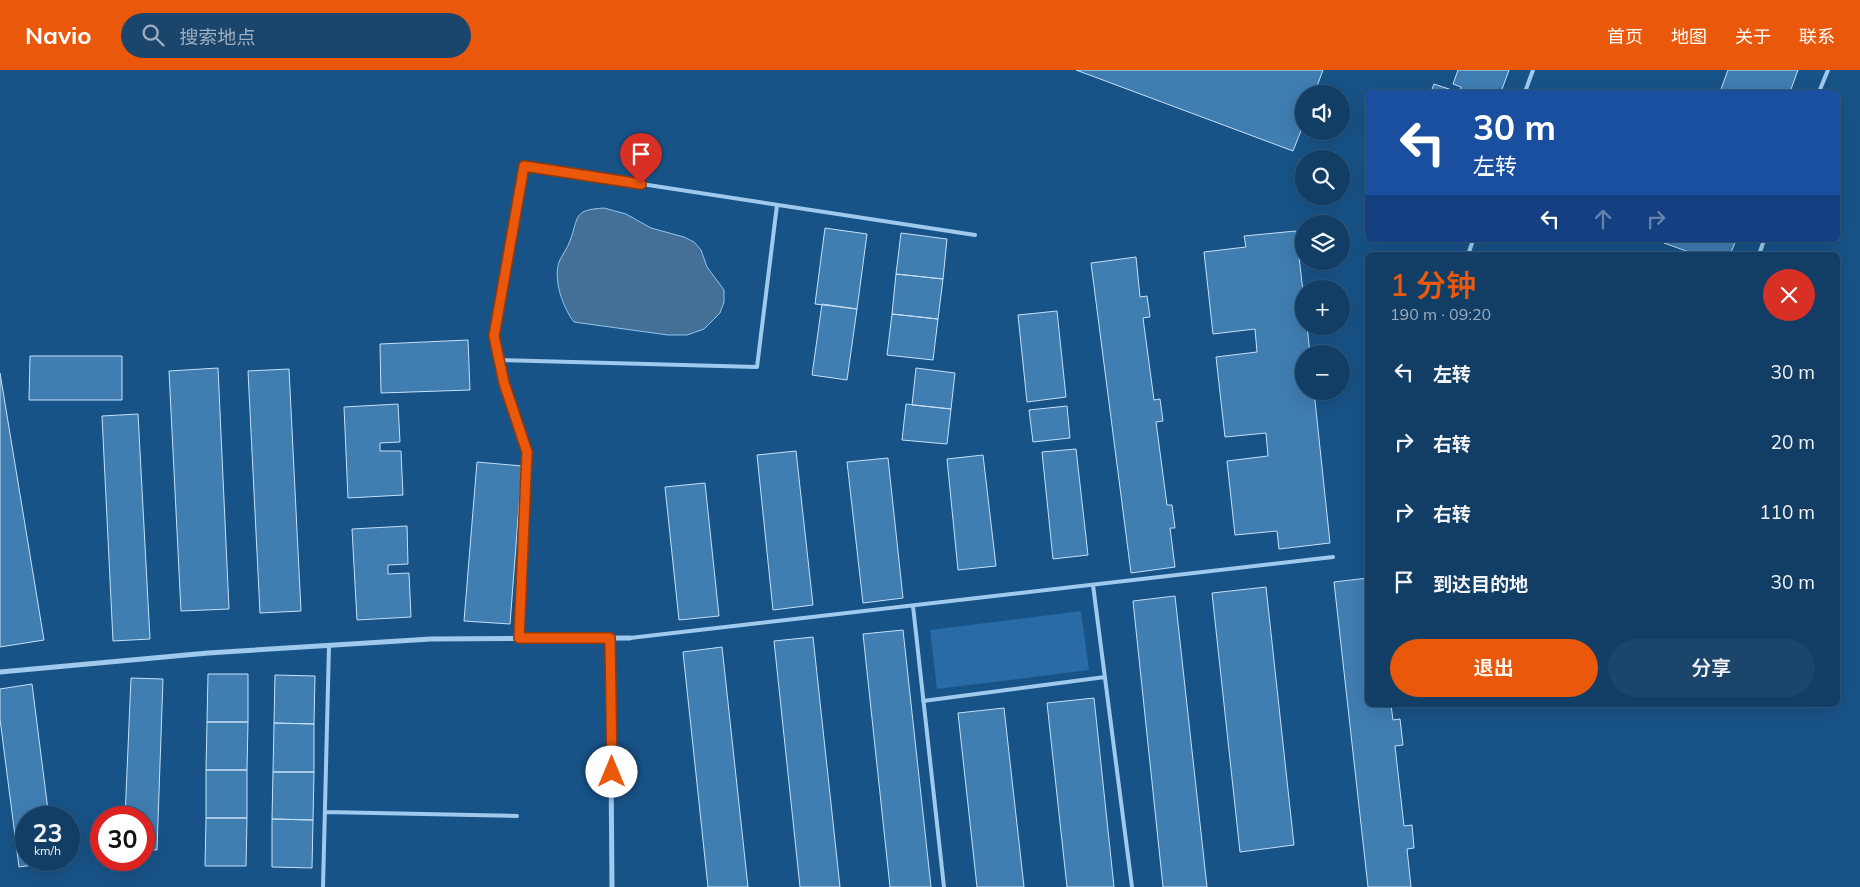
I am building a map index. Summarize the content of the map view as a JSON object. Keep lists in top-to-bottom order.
{
  "page": {
    "header": "Navio",
    "search": "搜索地点",
    "nav": [
      "首页",
      "地图",
      "关于",
      "联系"
    ],
    "map_buttons": ["+", "−"],
    "turn": ["30 m", "左转"],
    "heading": ["1 分钟", "190 m · 09:20"],
    "list": [
      {
        "name": "左转",
        "value": "30 m"
      },
      {
        "name": "右转",
        "value": "20 m"
      },
      {
        "name": "右转",
        "value": "110 m"
      },
      {
        "name": "到达目的地",
        "value": "30 m"
      }
    ],
    "buttons": ["退出", "分享"],
    "speed": "23 km/h",
    "limit": "30"
  }
}
